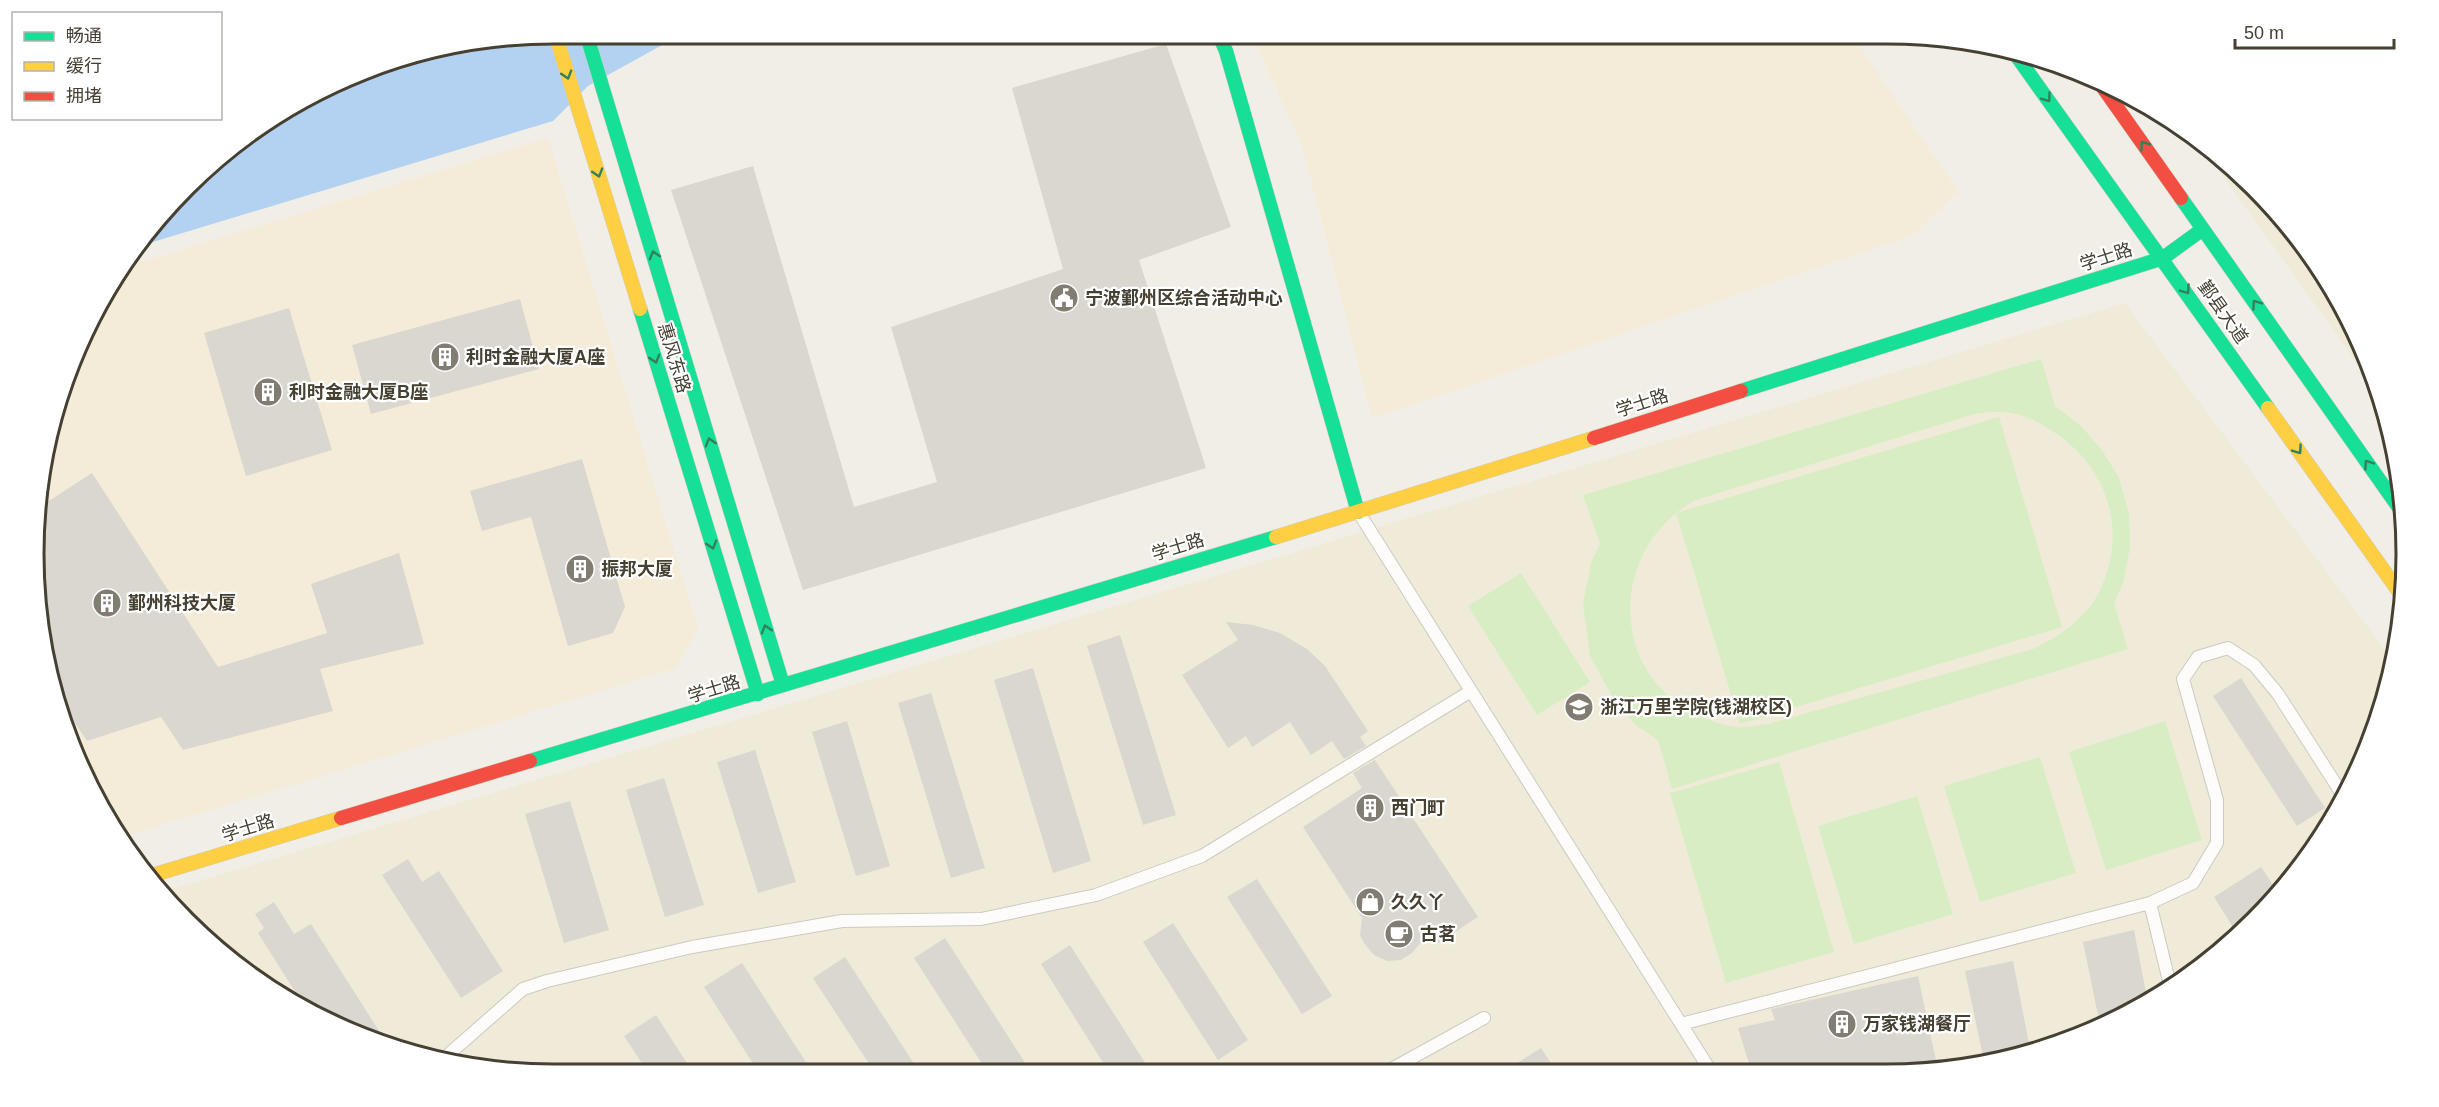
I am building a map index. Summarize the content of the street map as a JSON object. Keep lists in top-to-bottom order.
{
  "streets": {
    "street": ["学士路", "鄞县大道", "惠风东路"]
  },
  "crossings": [
    ["学士路", "鄞县大道"],
    ["学士路", "惠风东路"]
  ],
  "places": {
    "public building": ["宁波鄞州区综合活动中心"],
    "building": [
      "利时金融大厦A座",
      "利时金融大厦B座",
      "振邦大厦",
      "鄞州科技大厦",
      "西门町",
      "万家钱湖餐厅"
    ],
    "school or university": ["浙江万里学院(钱湖校区)"],
    "shop": ["久久丫"],
    "cafe": ["古茗"]
  },
  "legend": ["畅通", "缓行", "拥堵"],
  "scale_bar": "50 m"
}
